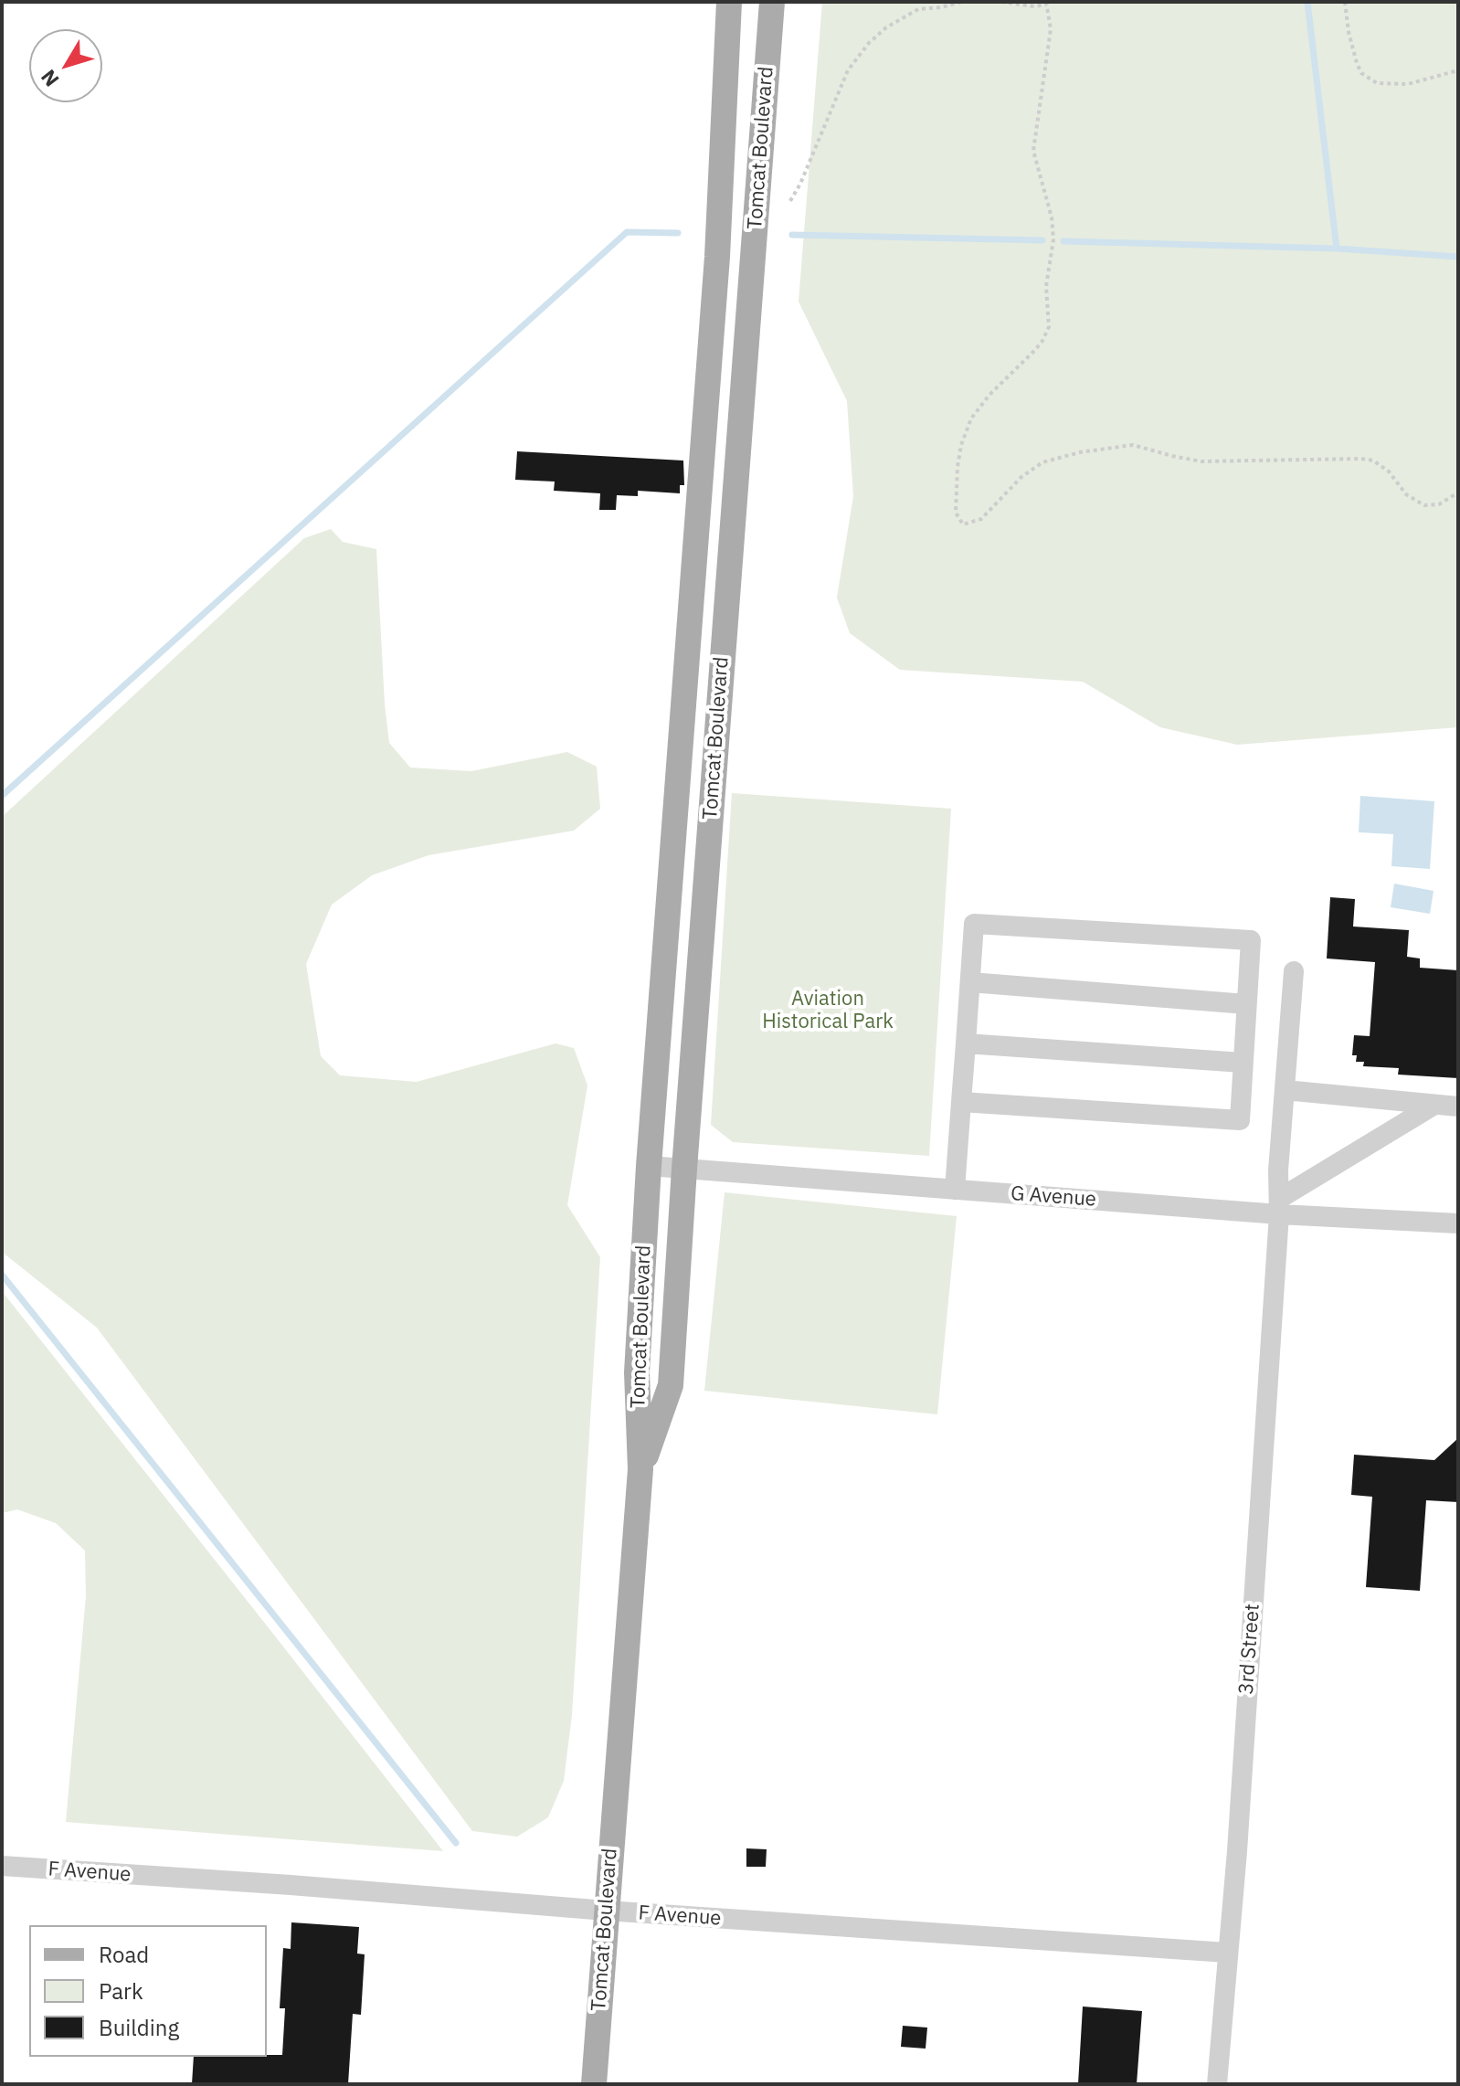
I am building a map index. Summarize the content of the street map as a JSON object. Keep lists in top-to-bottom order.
{
  "streets": {
    "main road": ["Tomcat Boulevard"],
    "street": ["G Avenue", "3rd Street", "F Avenue"]
  },
  "crossings": [
    ["Tomcat Boulevard", "G Avenue"],
    ["Tomcat Boulevard", "F Avenue"],
    ["G Avenue", "3rd Street"],
    ["3rd Street", "F Avenue"]
  ],
  "parks": ["Aviation Historical Park"],
  "legend": ["Road", "Park", "Building"],
  "north": "bottom left"
}
